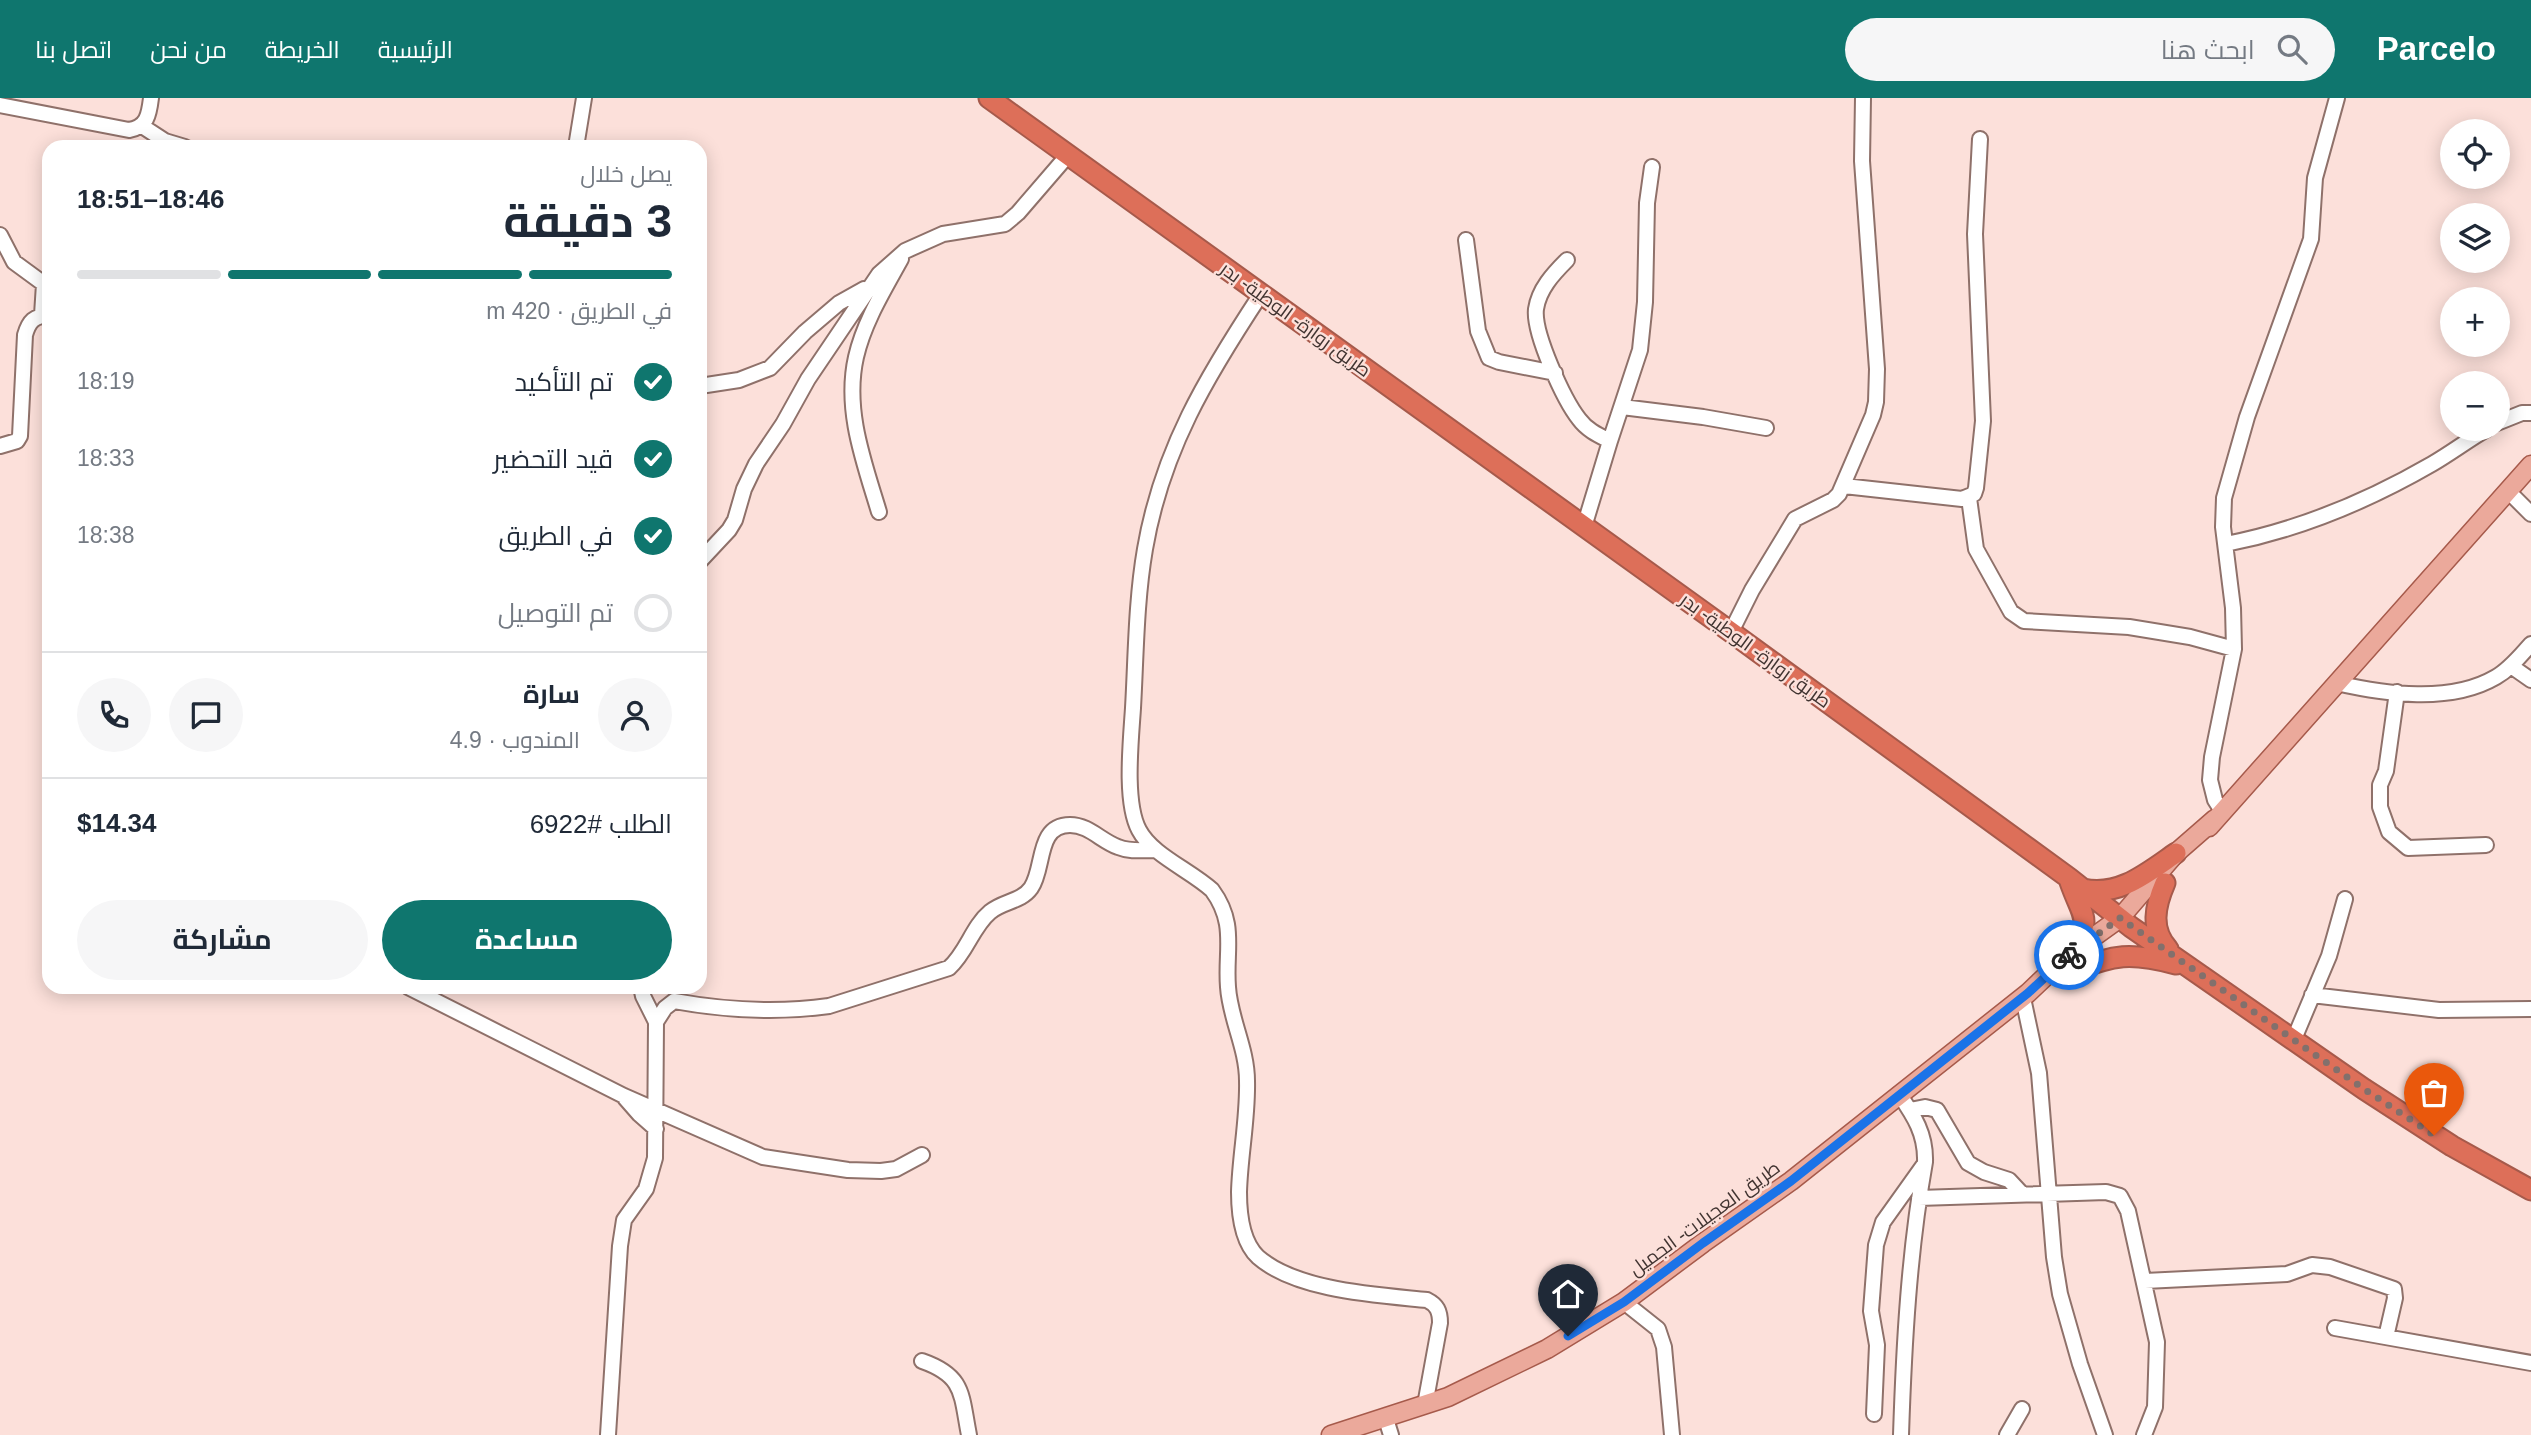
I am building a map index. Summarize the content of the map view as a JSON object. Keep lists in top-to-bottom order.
{
  "streets": {
    "highway": ["طريق زوارة- الوطية- بدر"],
    "main road": ["طريق العجيلات- الجميل"]
  },
  "crossings": [
    ["طريق زوارة- الوطية- بدر", "طريق العجيلات- الجميل"]
  ],
  "page": {
    "header": "Parcelo",
    "search": "ابحث هنا",
    "nav": [
      "الرئيسية",
      "الخريطة",
      "من نحن",
      "اتصل بنا"
    ],
    "map_buttons": ["+", "−"],
    "heading": ["3 دقيقة", "يصل خلال", "18:46–18:51"],
    "panel": [
      "سارة",
      "المندوب · 4.9",
      "الطلب #6922",
      "$14.34"
    ],
    "bar": "في الطريق · 420 m",
    "list": [
      ["تم التأكيد", "18:19"],
      ["قيد التحضير", "18:33"],
      ["في الطريق", "18:38"],
      "تم التوصيل"
    ],
    "buttons": ["مساعدة", "مشاركة"]
  }
}
